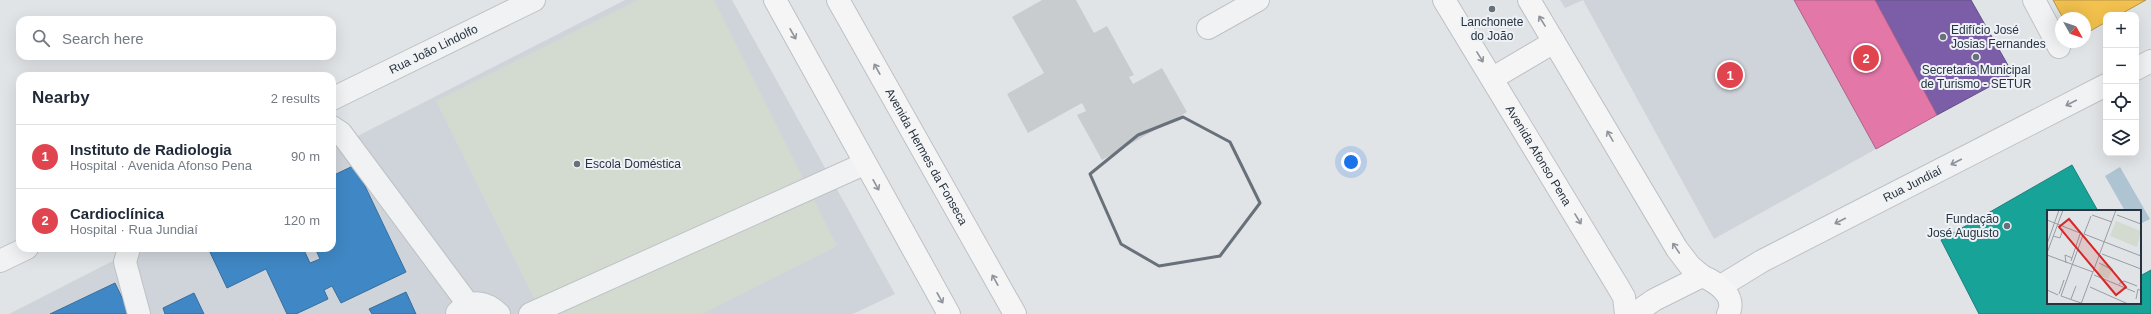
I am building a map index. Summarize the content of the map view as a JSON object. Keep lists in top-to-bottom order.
{
  "streets": {
    "main road": ["Avenida Afonso Pena", "Avenida Hermes da Fonseca"],
    "street": ["Rua João Lindolfo", "Rua Jundiaí"]
  },
  "one_way": ["Rua Jundiaí"],
  "places": [
    "Lanchonete do João",
    "Edifício José Josias Fernandes",
    "Secretaria Municipal de Turismo - SETUR",
    "Escola Doméstica",
    "Fundação José Augusto"
  ],
  "north": "bottom right",
  "page": {
    "map_buttons": ["+", "−"],
    "search": "Search here",
    "pins": ["2", "1"],
    "heading": ["Nearby", "2 results"],
    "list": [
      {
        "mark": "1",
        "name": "Instituto de Radiologia",
        "note": "Hospital · Avenida Afonso Pena",
        "value": "90 m"
      },
      {
        "mark": "2",
        "name": "Cardioclínica",
        "note": "Hospital · Rua Jundiaí",
        "value": "120 m"
      }
    ]
  }
}
